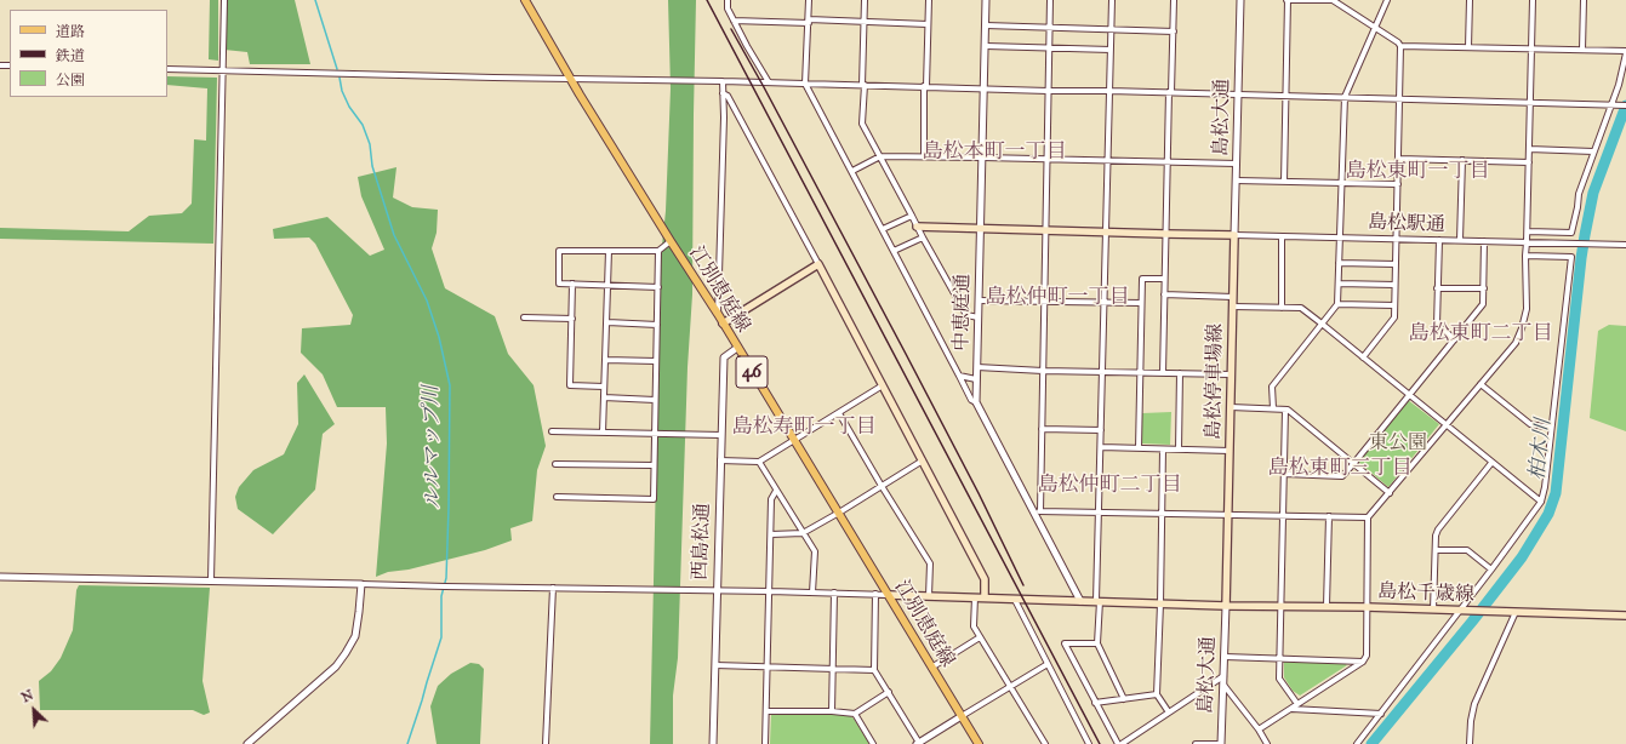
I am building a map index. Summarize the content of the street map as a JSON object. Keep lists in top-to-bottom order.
{
  "streets": {
    "main road": [
      "江別恵庭線",
      "46",
      "島松停車場線",
      "島松千歳線"
    ],
    "street": [
      "島松大通",
      "島松駅通",
      "中恵庭通",
      "西島松通"
    ]
  },
  "crossings": [
    ["島松大通", "島松駅通"],
    ["島松大通", "島松停車場線"],
    ["島松大通", "島松千歳線"],
    ["島松駅通", "島松停車場線"],
    ["江別恵庭線", "西島松通"],
    ["島松停車場線", "島松千歳線"]
  ],
  "districts": [
    "島松本町一丁目",
    "島松東町一丁目",
    "島松仲町一丁目",
    "島松東町二丁目",
    "島松寿町一丁目",
    "島松東町三丁目",
    "島松仲町二丁目"
  ],
  "water": ["ルルマップ川", "柏木川"],
  "parks": ["東公園"],
  "legend": ["道路", "鉄道", "公園"],
  "north": "top left"
}
